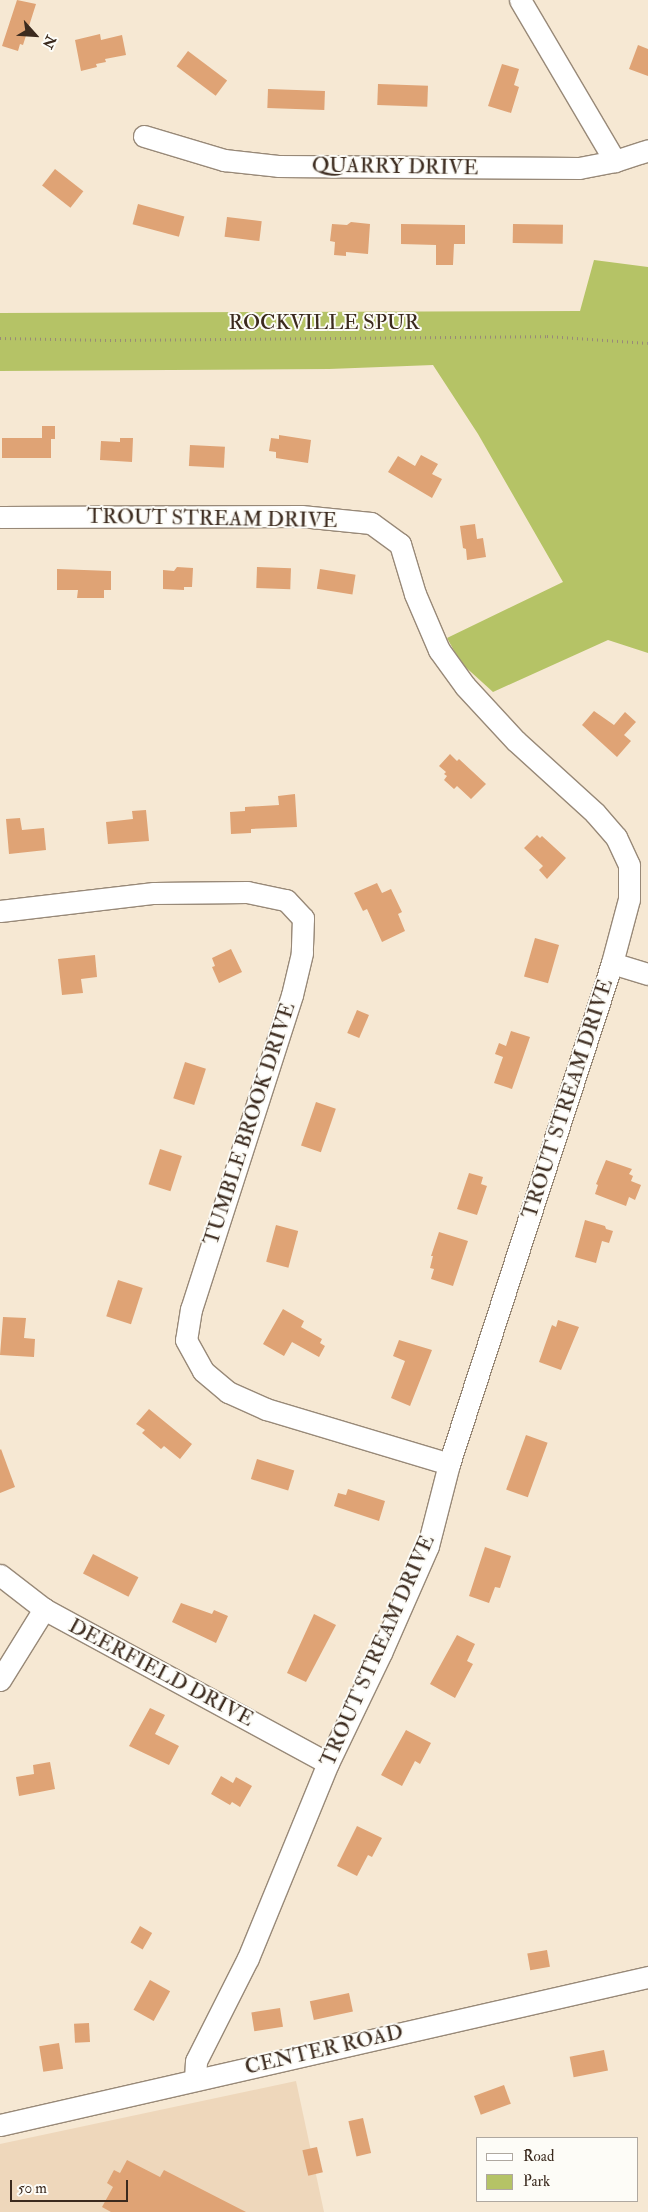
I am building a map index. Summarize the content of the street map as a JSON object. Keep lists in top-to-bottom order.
{
  "streets": {
    "street": [
      "QUARRY DRIVE",
      "TROUT STREAM DRIVE",
      "TUMBLE BROOK DRIVE",
      "DEERFIELD DRIVE",
      "CENTER ROAD"
    ],
    "path": ["ROCKVILLE SPUR"]
  },
  "crossings": [
    ["TROUT STREAM DRIVE", "TUMBLE BROOK DRIVE"],
    ["TROUT STREAM DRIVE", "DEERFIELD DRIVE"],
    ["TROUT STREAM DRIVE", "CENTER ROAD"]
  ],
  "legend": ["Road", "Park"],
  "scale_bar": "50 m",
  "north": "bottom right"
}
